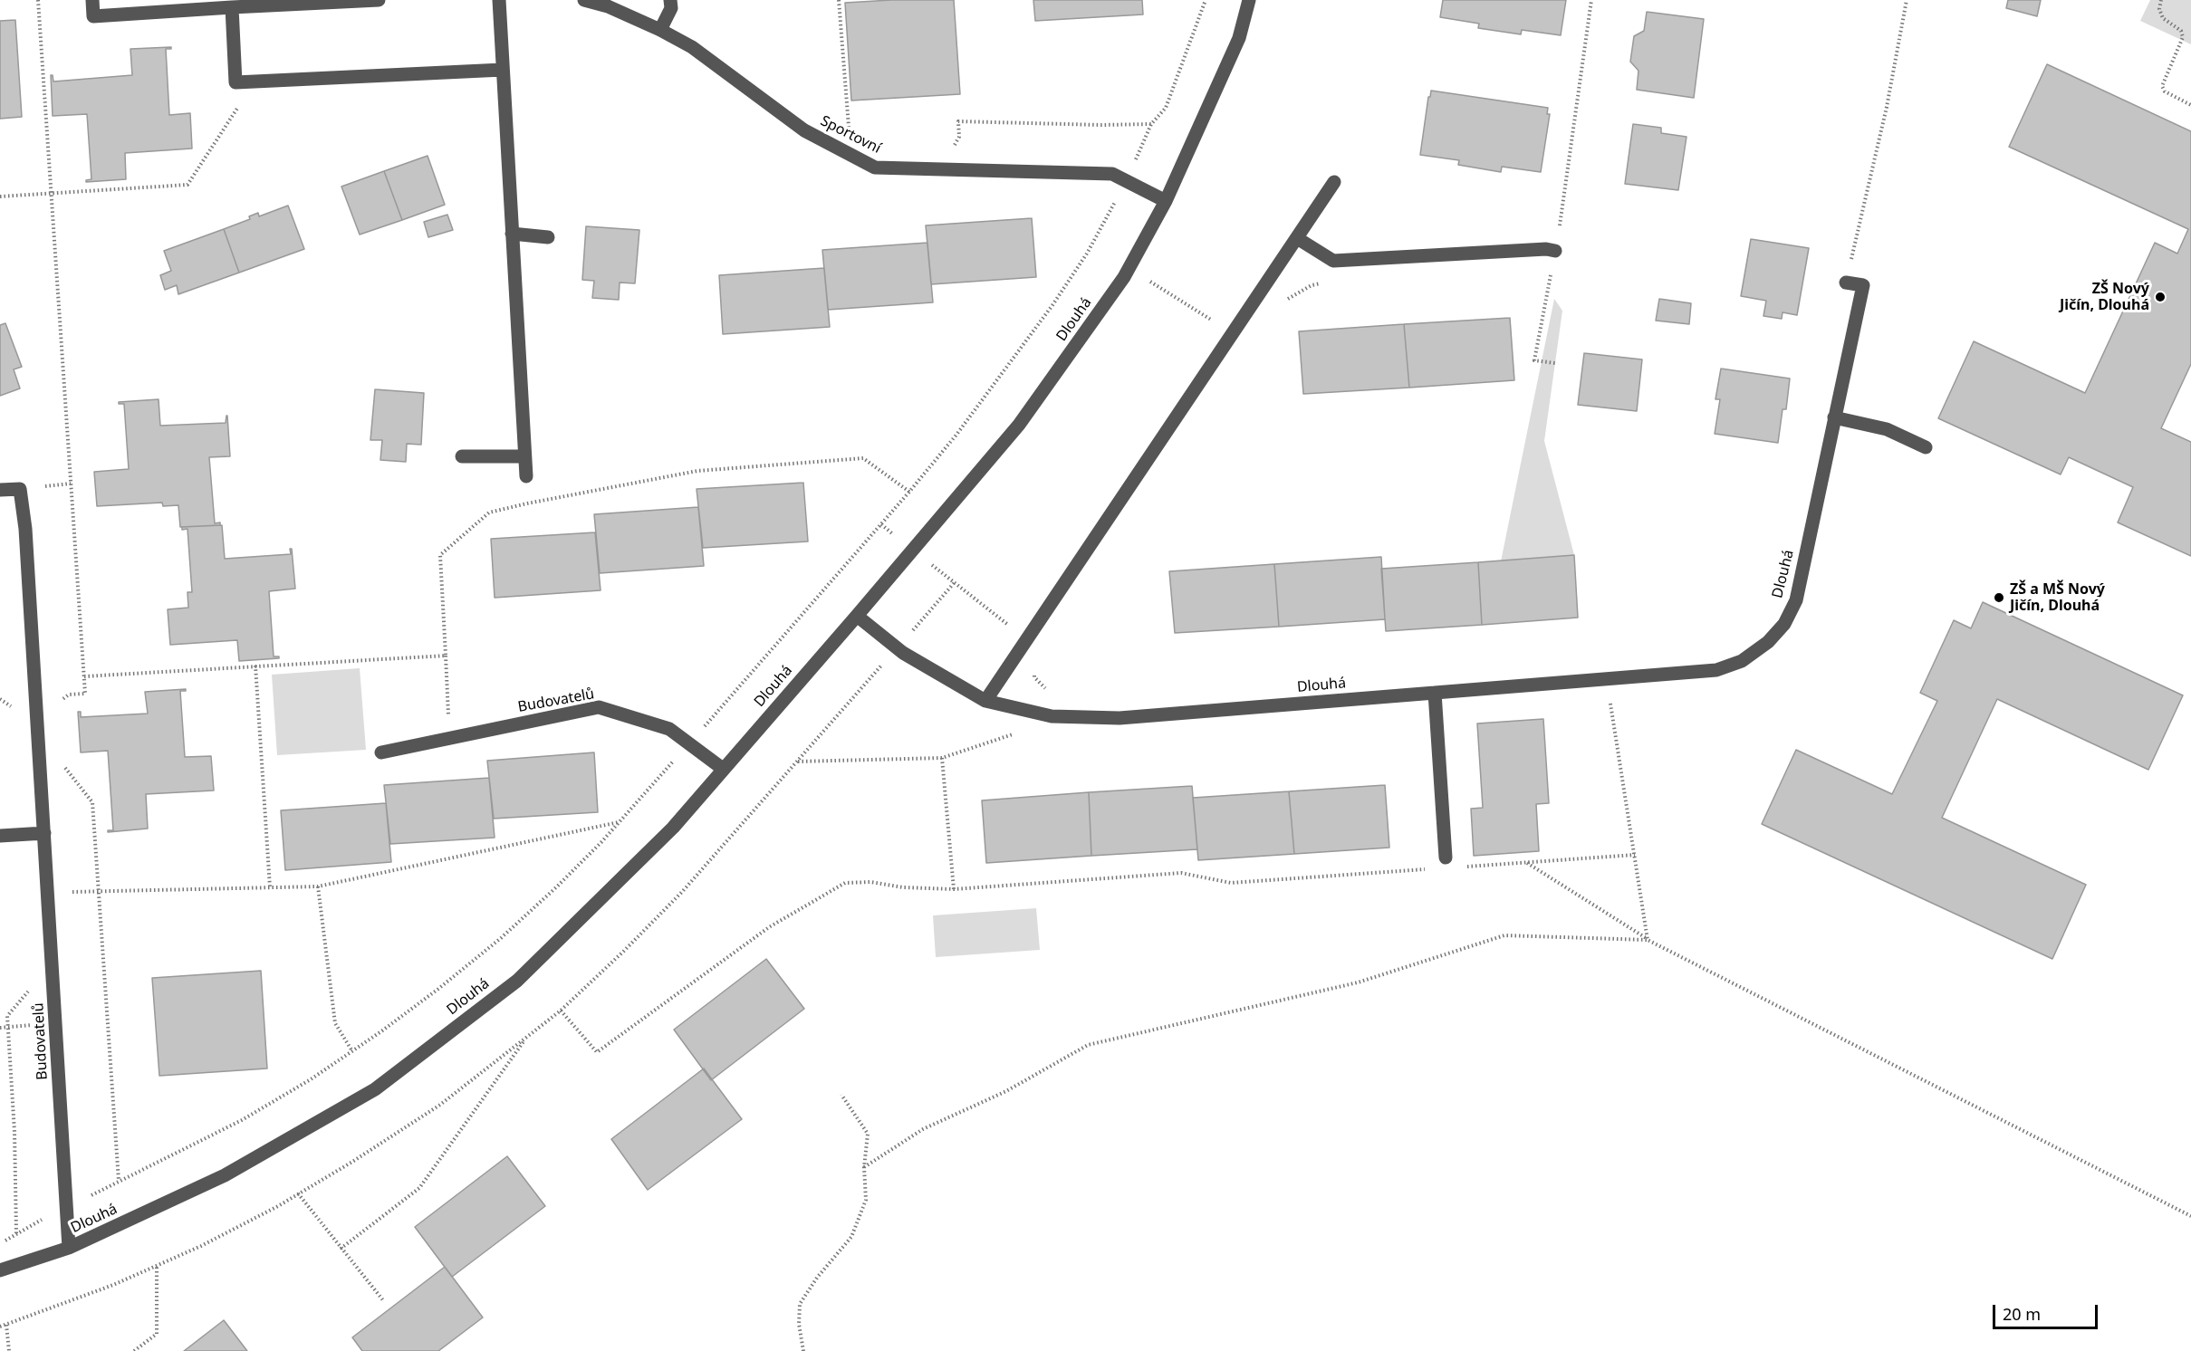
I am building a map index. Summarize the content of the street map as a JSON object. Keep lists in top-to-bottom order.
{
  "streets": {
    "street": ["Sportovní", "Dlouhá", "Budovatelů"]
  },
  "crossings": [
    ["Sportovní", "Dlouhá"],
    ["Dlouhá", "Budovatelů"]
  ],
  "places": ["ZŠ Nový Jičín, Dlouhá", "ZŠ a MŠ Nový Jičín, Dlouhá"],
  "scale_bar": "20 m"
}
